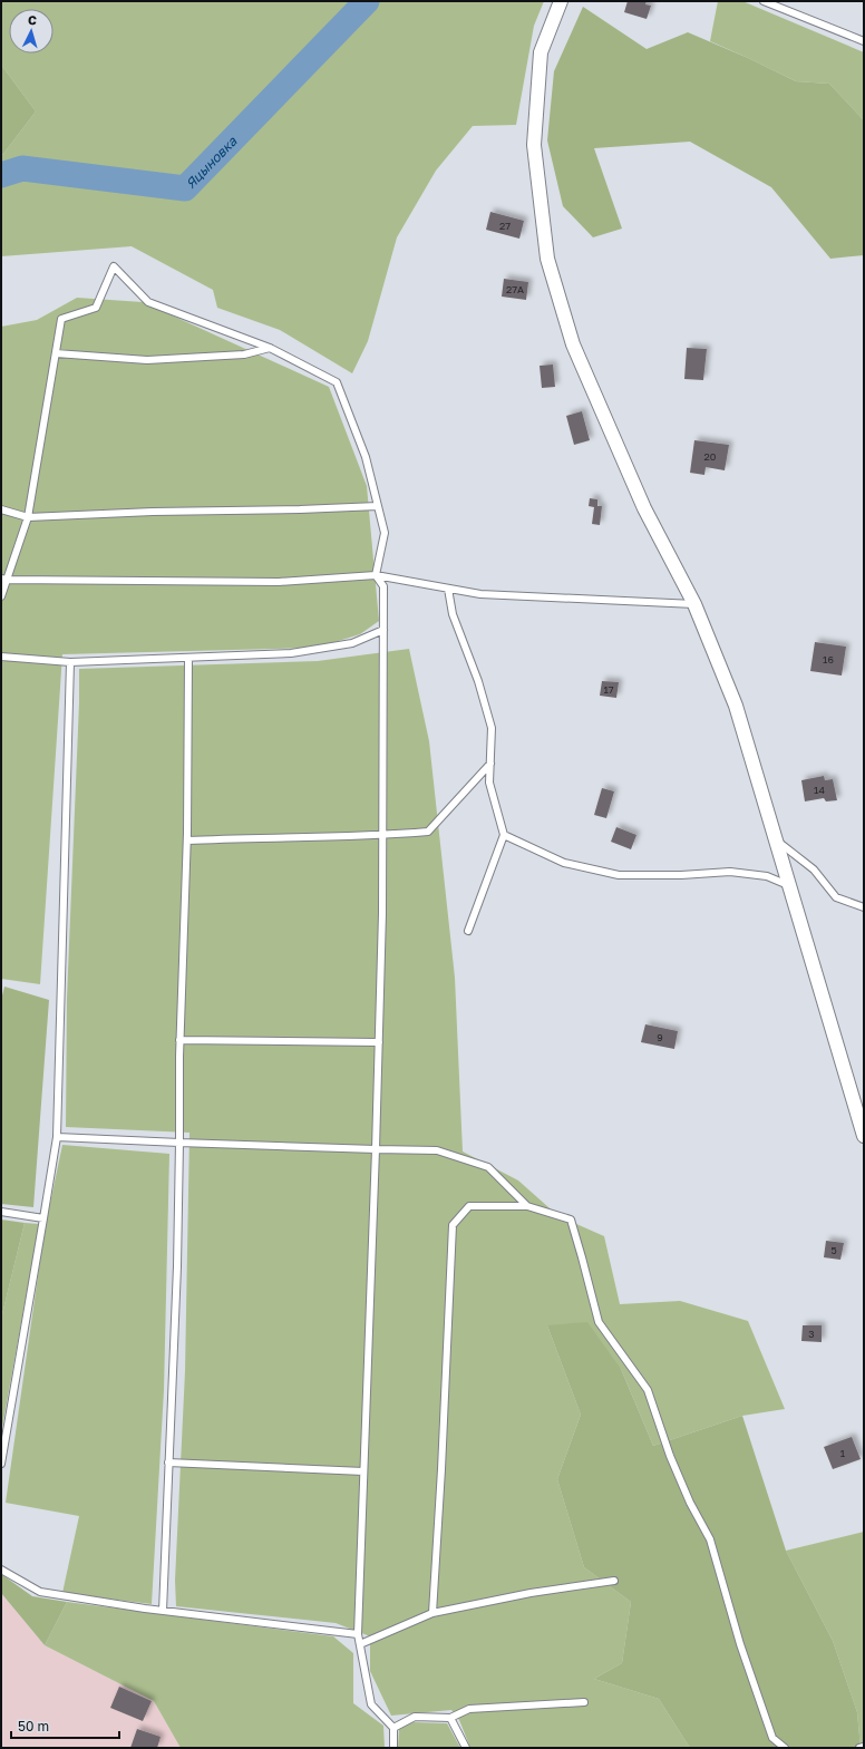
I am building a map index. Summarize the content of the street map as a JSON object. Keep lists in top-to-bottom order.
{
  "water": ["Яцыновка"],
  "house_numbers": [
    "27",
    "27А",
    "20",
    "16",
    "17",
    "14",
    "9",
    "5",
    "3",
    "1"
  ],
  "scale_bar": "50 m",
  "north": "top"
}
